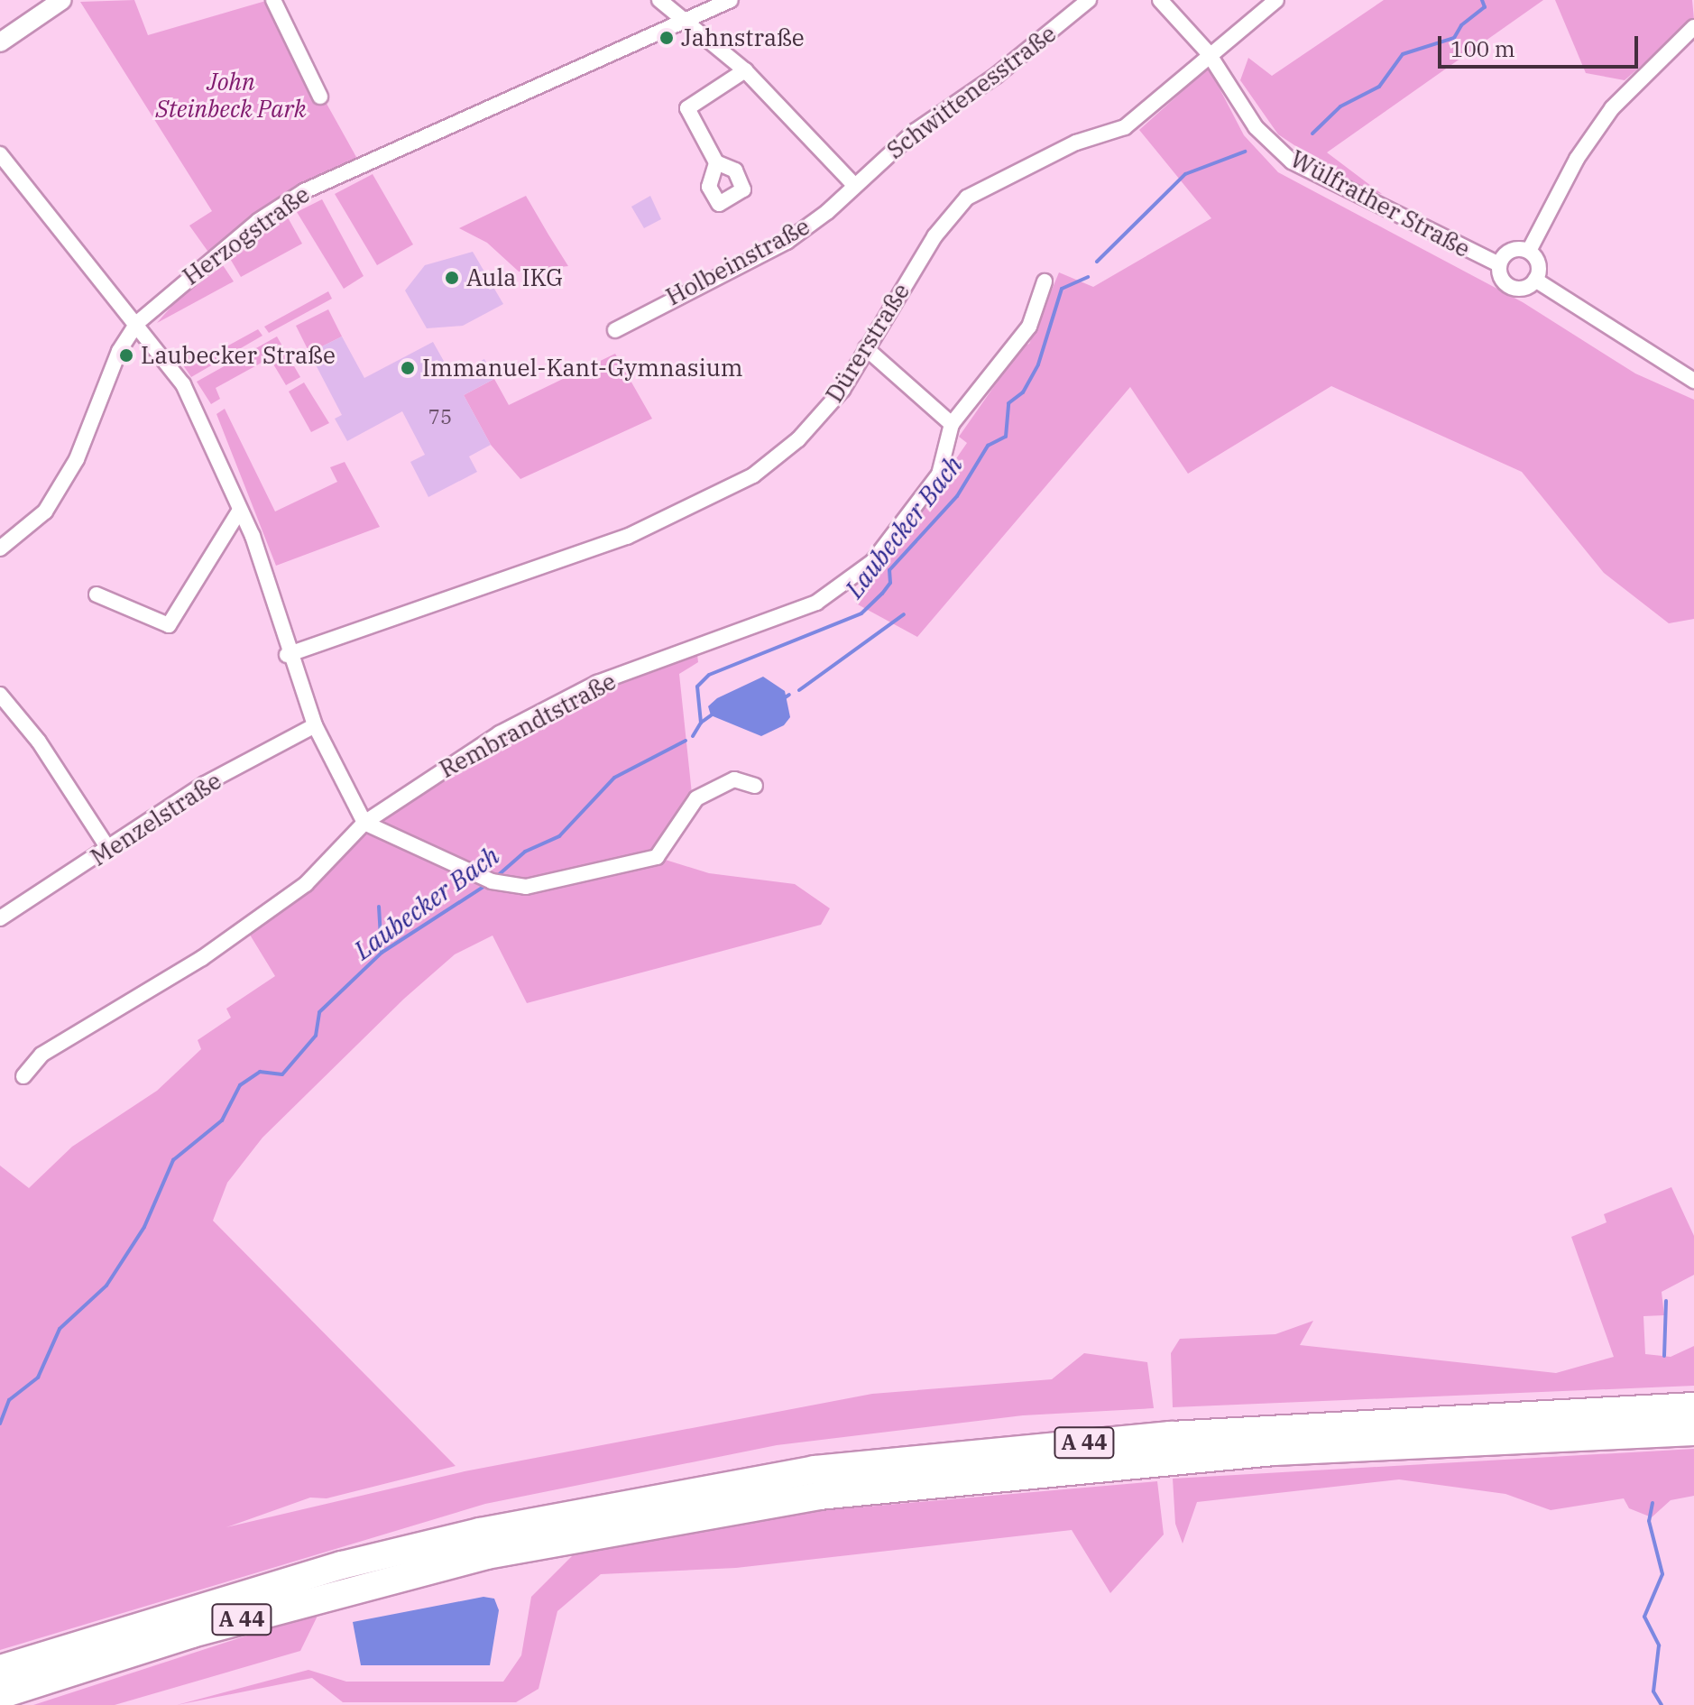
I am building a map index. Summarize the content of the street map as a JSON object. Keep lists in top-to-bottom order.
{
  "streets": {
    "highway": ["A 44"],
    "street": [
      "Schwittenesstraße",
      "Wülfrather Straße",
      "Herzogstraße",
      "Holbeinstraße",
      "Dürerstraße",
      "Rembrandtstraße",
      "Menzelstraße"
    ]
  },
  "crossings": [
    ["Schwittenesstraße", "Holbeinstraße"],
    ["Wülfrather Straße", "Dürerstraße"]
  ],
  "water": ["Laubecker Bach"],
  "parks": ["John Steinbeck Park"],
  "places": [
    "Jahnstraße",
    "Aula IKG",
    "Laubecker Straße",
    "Immanuel-Kant-Gymnasium"
  ],
  "house_numbers": ["75"],
  "scale_bar": "100 m"
}
